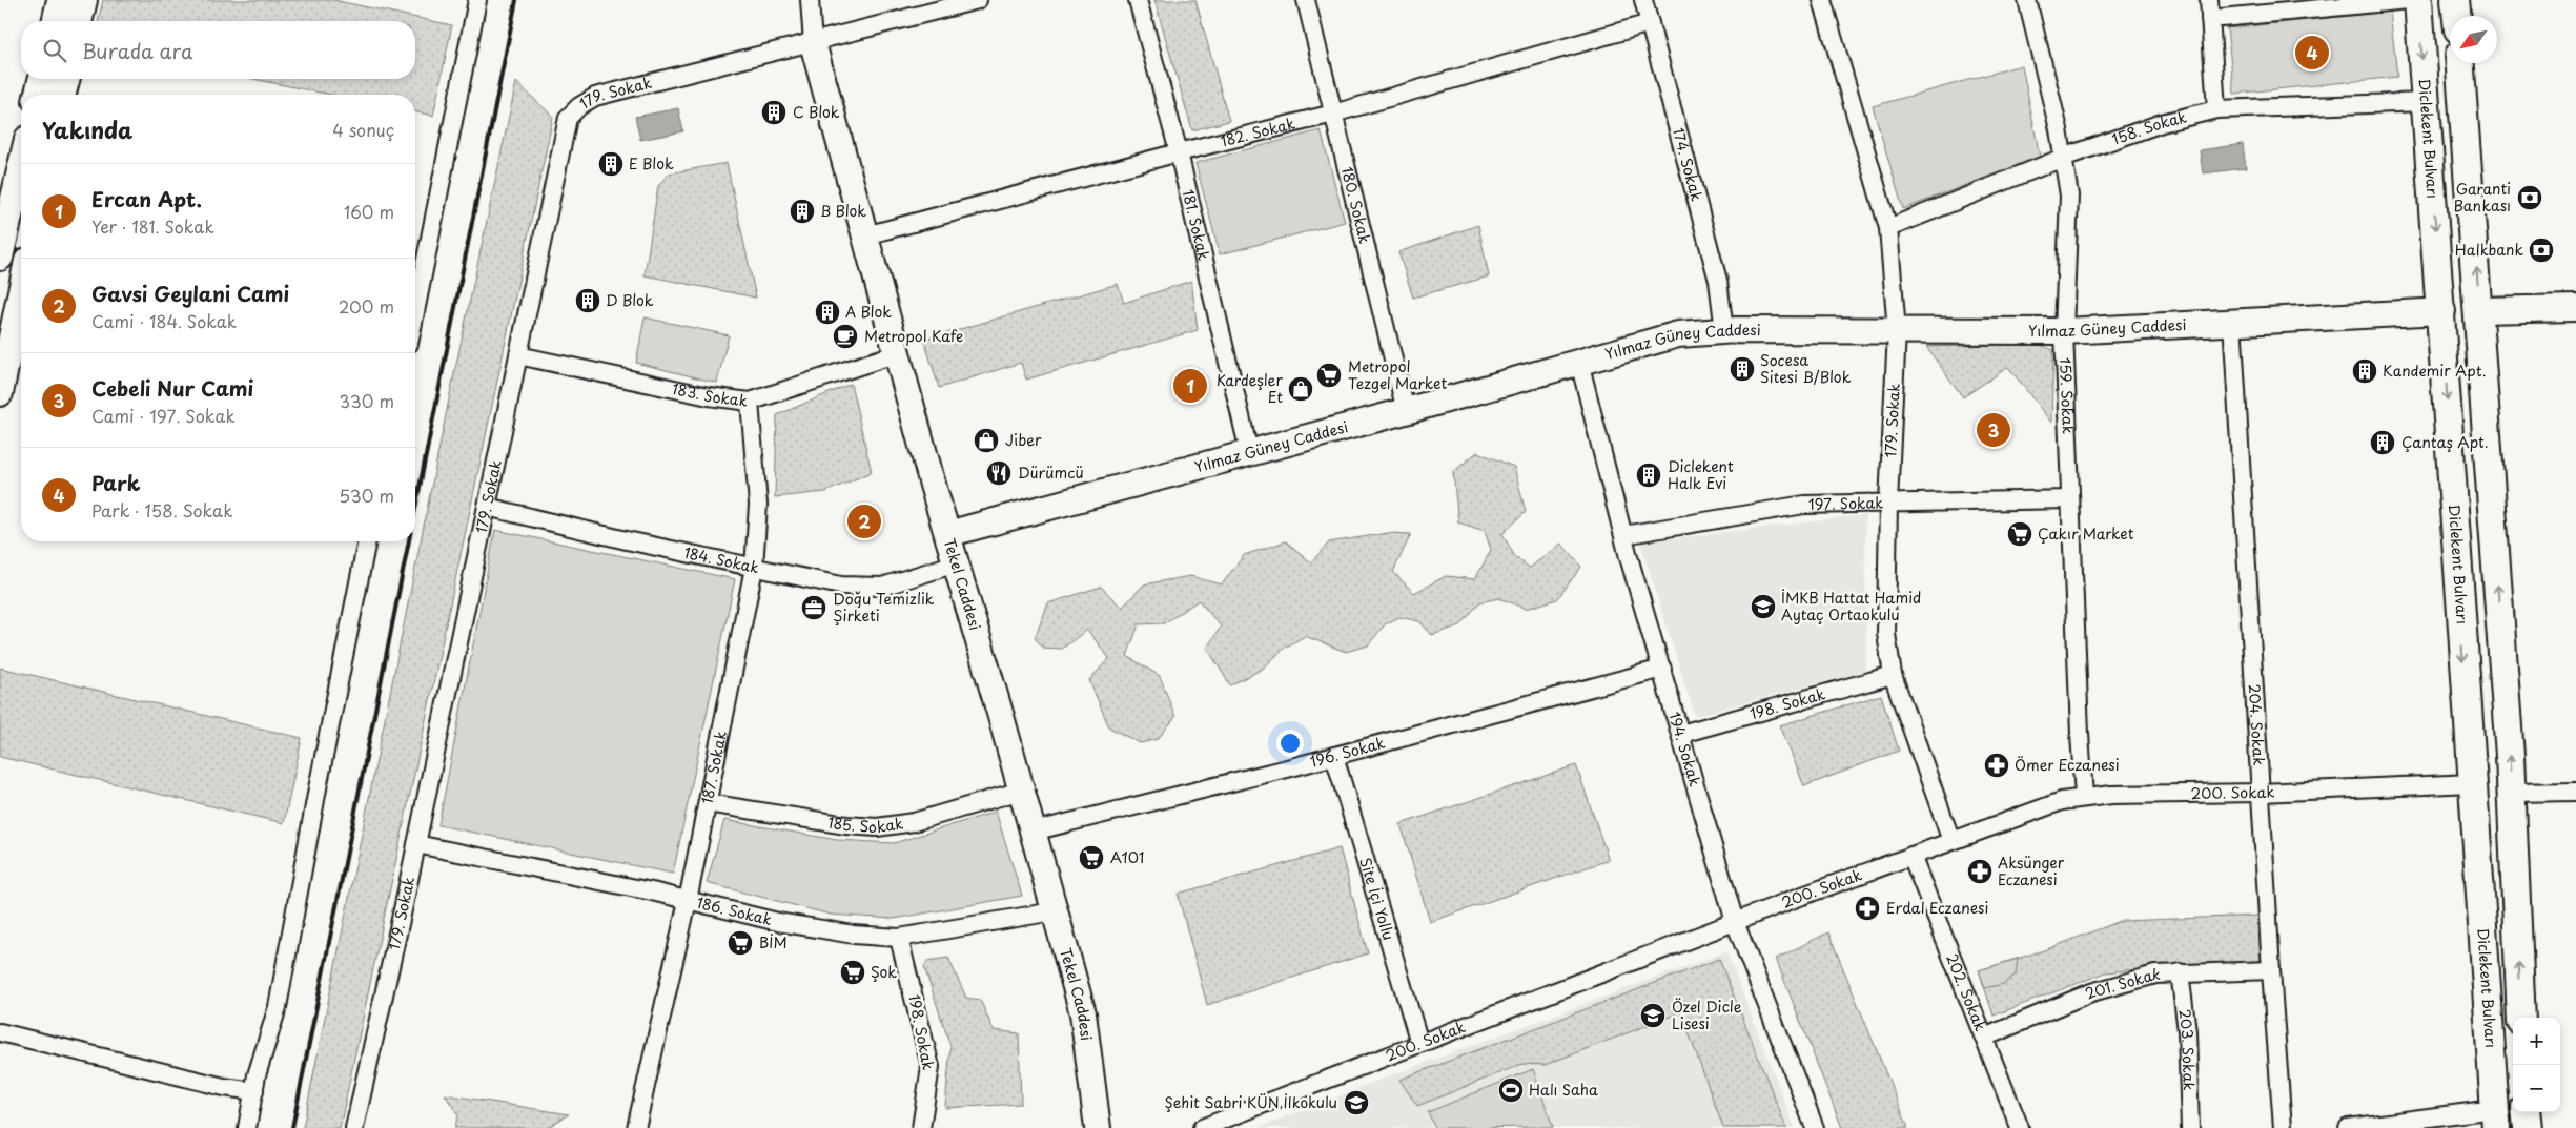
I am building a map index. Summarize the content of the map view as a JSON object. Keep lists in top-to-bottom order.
{
  "streets": {
    "main road": ["Diclekent Bulvarı"],
    "street": [
      "179. Sokak",
      "158. Sokak",
      "182. Sokak",
      "174. Sokak",
      "180. Sokak",
      "181. Sokak",
      "Yılmaz Güney Caddesi",
      "183. Sokak",
      "159. Sokak",
      "197. Sokak",
      "184. Sokak",
      "Tekel Caddesi",
      "198. Sokak",
      "204. Sokak",
      "194. Sokak",
      "196. Sokak",
      "187. Sokak",
      "200. Sokak",
      "185. Sokak",
      "Site İçi Yollu",
      "186. Sokak",
      "201. Sokak",
      "202. Sokak",
      "203. Sokak"
    ]
  },
  "crossings": [
    ["179. Sokak", "158. Sokak"],
    ["179. Sokak", "Yılmaz Güney Caddesi"],
    ["179. Sokak", "183. Sokak"],
    ["179. Sokak", "197. Sokak"],
    ["179. Sokak", "184. Sokak"],
    ["179. Sokak", "Tekel Caddesi"],
    ["179. Sokak", "198. Sokak"],
    ["179. Sokak", "200. Sokak"],
    ["179. Sokak", "186. Sokak"],
    ["158. Sokak", "Diclekent Bulvarı"],
    ["158. Sokak", "159. Sokak"],
    ["182. Sokak", "174. Sokak"],
    ["182. Sokak", "180. Sokak"],
    ["182. Sokak", "181. Sokak"],
    ["182. Sokak", "Tekel Caddesi"],
    ["Diclekent Bulvarı", "Yılmaz Güney Caddesi"],
    ["Diclekent Bulvarı", "200. Sokak"],
    ["174. Sokak", "Yılmaz Güney Caddesi"],
    ["180. Sokak", "Yılmaz Güney Caddesi"],
    ["181. Sokak", "Yılmaz Güney Caddesi"],
    ["Yılmaz Güney Caddesi", "159. Sokak"],
    ["Yılmaz Güney Caddesi", "Tekel Caddesi"],
    ["Yılmaz Güney Caddesi", "204. Sokak"],
    ["Yılmaz Güney Caddesi", "194. Sokak"],
    ["183. Sokak", "Tekel Caddesi"],
    ["183. Sokak", "187. Sokak"],
    ["159. Sokak", "197. Sokak"],
    ["159. Sokak", "200. Sokak"],
    ["197. Sokak", "194. Sokak"],
    ["184. Sokak", "Tekel Caddesi"],
    ["184. Sokak", "187. Sokak"],
    ["Tekel Caddesi", "196. Sokak"],
    ["Tekel Caddesi", "185. Sokak"],
    ["Tekel Caddesi", "186. Sokak"],
    ["198. Sokak", "194. Sokak"],
    ["198. Sokak", "186. Sokak"],
    ["204. Sokak", "200. Sokak"],
    ["204. Sokak", "201. Sokak"],
    ["194. Sokak", "196. Sokak"],
    ["194. Sokak", "200. Sokak"],
    ["196. Sokak", "Site İçi Yollu"],
    ["187. Sokak", "185. Sokak"],
    ["187. Sokak", "186. Sokak"],
    ["200. Sokak", "Site İçi Yollu"],
    ["200. Sokak", "202. Sokak"],
    ["201. Sokak", "202. Sokak"],
    ["201. Sokak", "203. Sokak"]
  ],
  "places": {
    "building": [
      "C Blok",
      "E Blok",
      "B Blok",
      "D Blok",
      "A Blok",
      "Socesa Sitesi B/Blok",
      "Kandemir Apt.",
      "Çantaş Apt.",
      "Diclekent Halk Evi"
    ],
    "bank": ["Garanti Bankası", "Halkbank"],
    "cafe": ["Metropol Kafe"],
    "supermarket": [
      "Metropol Tezgel Market",
      "Çakır Market",
      "A101",
      "BİM",
      "Şok"
    ],
    "shop": ["Kardeşler Et", "Jiber"],
    "restaurant": ["Dürümcü"],
    "school or university": ["İMKB Hattat Hamid Aytaç Ortaokulu", "Özel Dicle Lisesi", "Şehit Sabri KÜN İlkokulu"],
    "office": ["Doğu Temizlik Şirketi"],
    "pharmacy": ["Ömer Eczanesi", "Aksünger Eczanesi", "Erdal Eczanesi"],
    "sports": ["Halı Saha"]
  },
  "north": "bottom left",
  "page": {
    "search": "Burada ara",
    "pins": [
      "4",
      "1",
      "3",
      "2"
    ],
    "heading": ["Yakında", "4 sonuç"],
    "list": [
      {
        "mark": "1",
        "name": "Ercan Apt.",
        "note": "Yer · 181. Sokak",
        "value": "160 m"
      },
      {
        "mark": "2",
        "name": "Gavsi Geylani Cami",
        "note": "Cami · 184. Sokak",
        "value": "200 m"
      },
      {
        "mark": "3",
        "name": "Cebeli Nur Cami",
        "note": "Cami · 197. Sokak",
        "value": "330 m"
      },
      {
        "mark": "4",
        "name": "Park",
        "note": "Park · 158. Sokak",
        "value": "530 m"
      }
    ],
    "map_buttons": ["+", "−"]
  }
}
